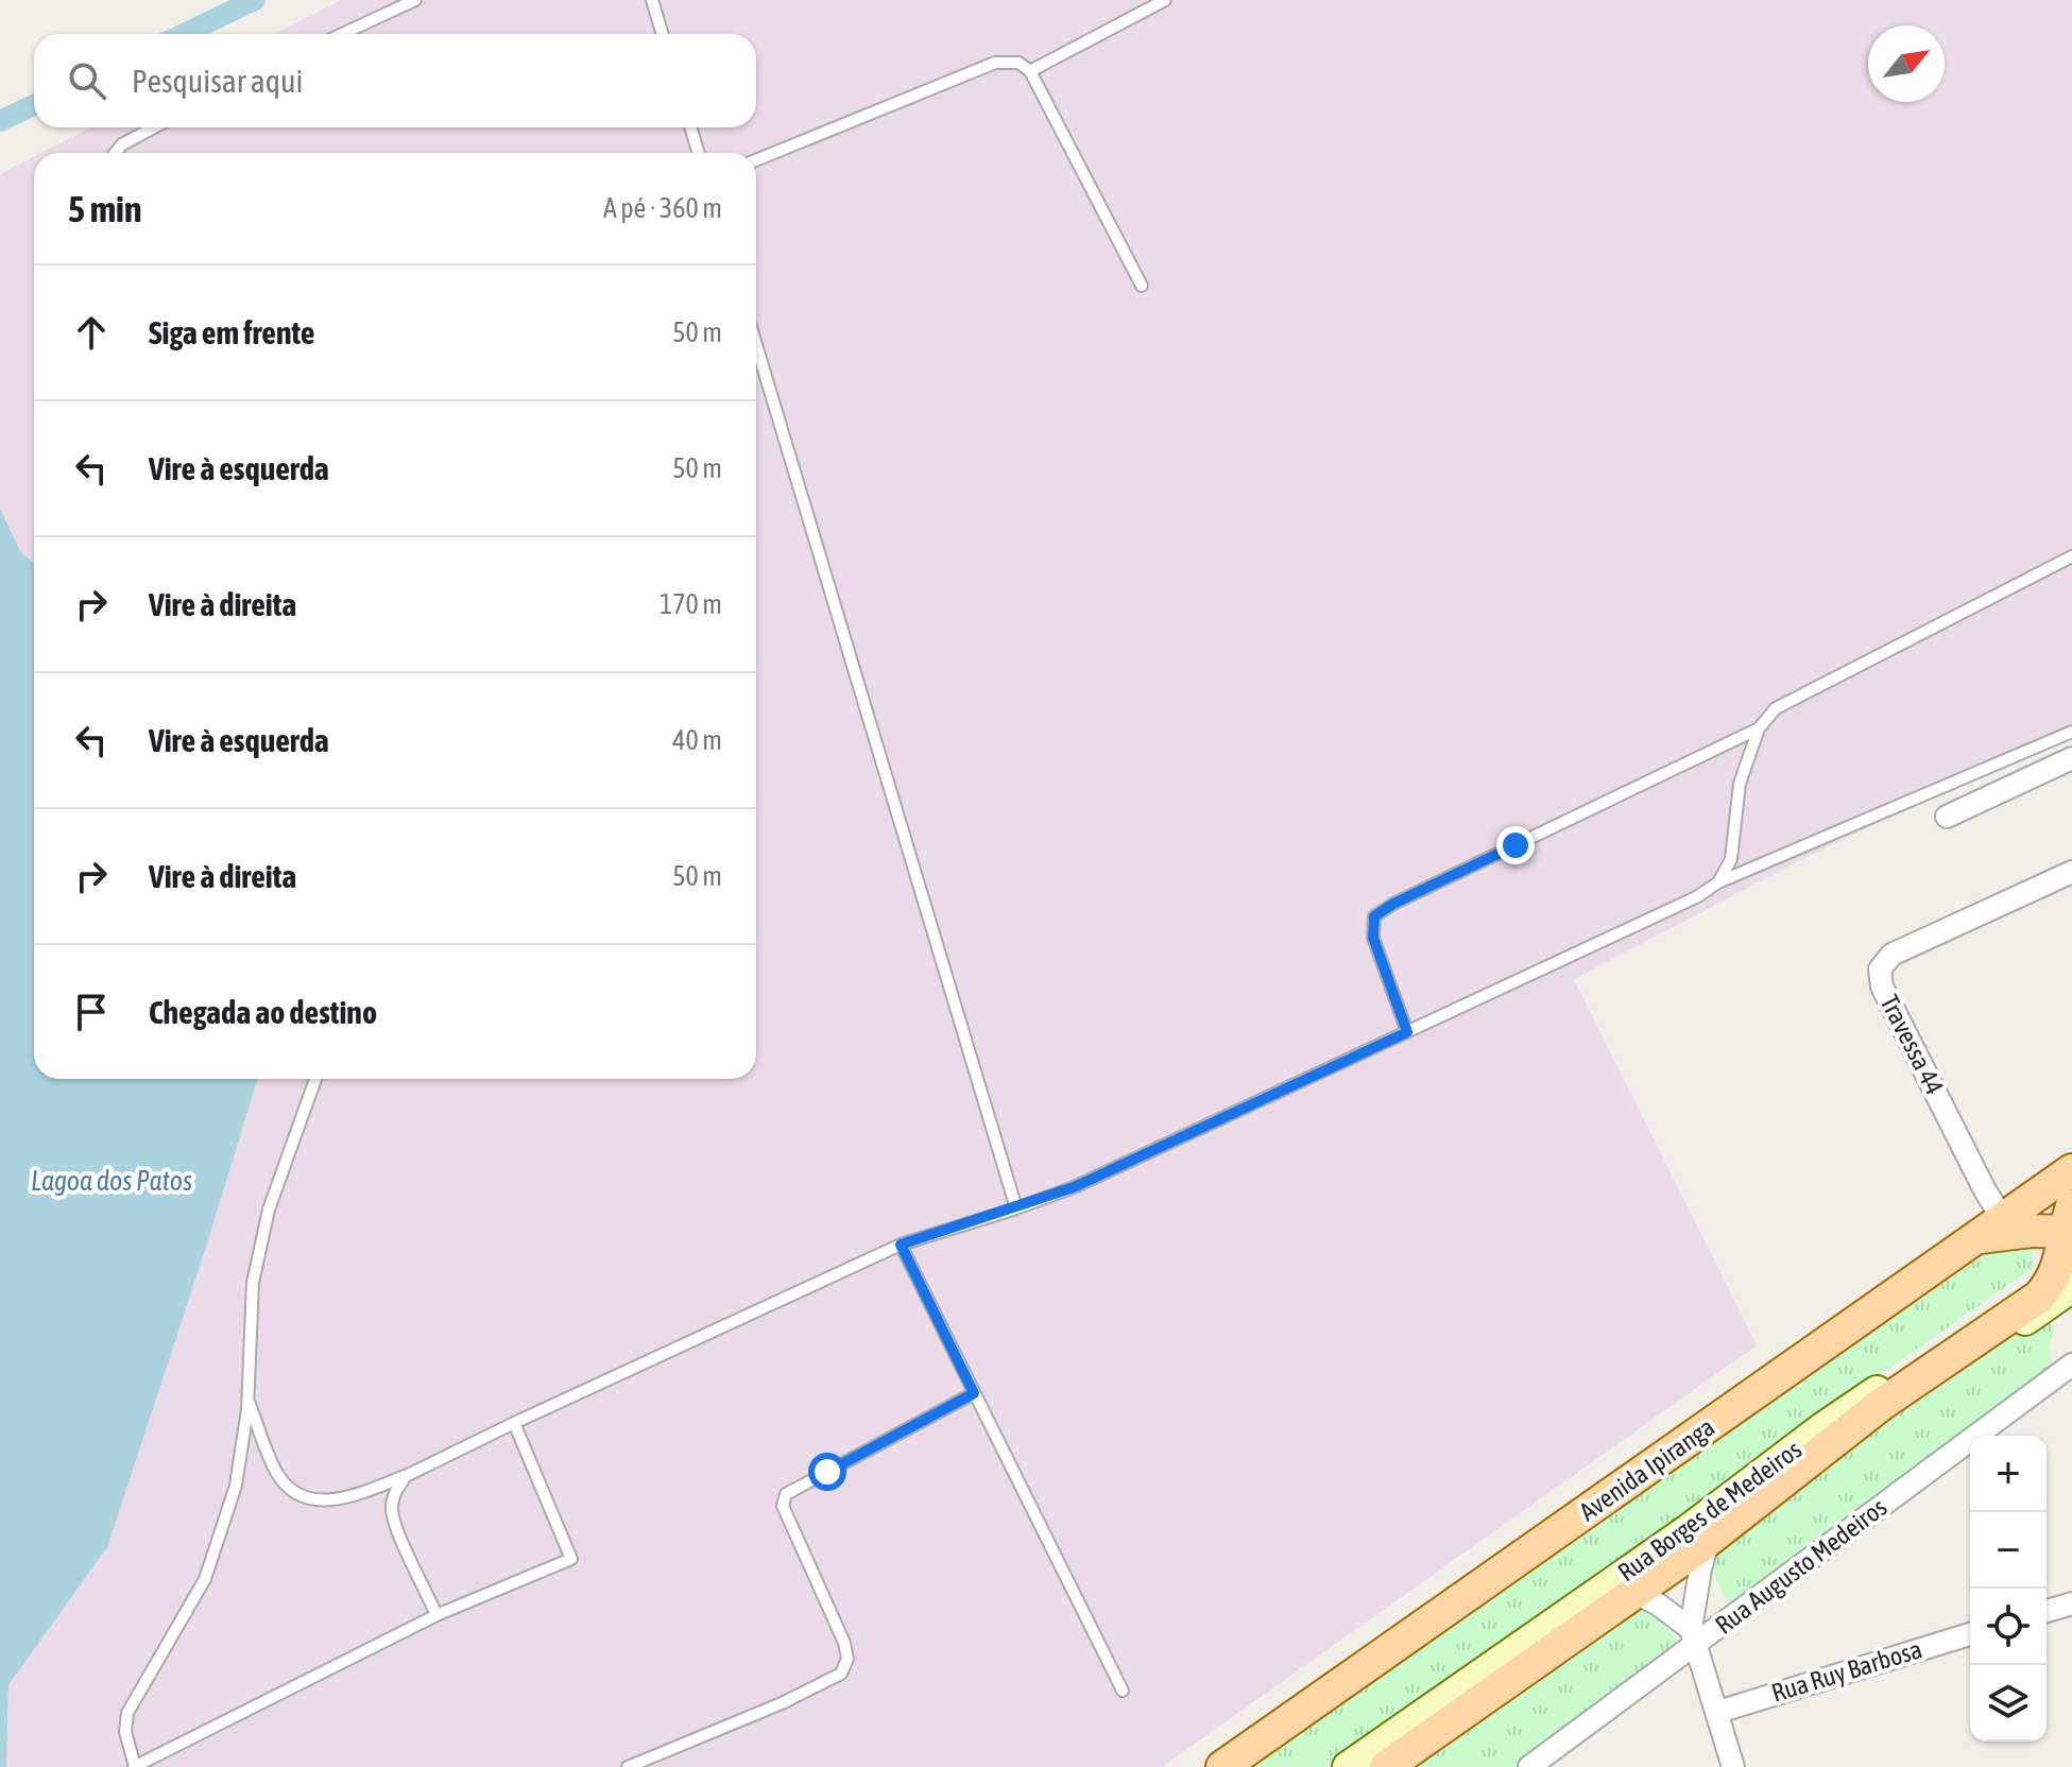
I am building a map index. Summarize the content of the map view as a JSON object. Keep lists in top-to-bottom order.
{
  "streets": {
    "main road": ["Avenida Ipiranga", "Rua Borges de Medeiros"],
    "street": ["Travessa 44", "Rua Augusto Medeiros", "Rua Ruy Barbosa"]
  },
  "crossings": [
    ["Travessa 44", "Avenida Ipiranga"]
  ],
  "water": ["Lagoa dos Patos"],
  "north": "top right",
  "page": {
    "search": "Pesquisar aqui",
    "heading": ["5 min", "A pé · 360 m"],
    "list": [
      ["Siga em frente", "50 m"],
      ["Vire à esquerda", "50 m"],
      ["Vire à direita", "170 m"],
      ["Vire à esquerda", "40 m"],
      ["Vire à direita", "50 m"],
      "Chegada ao destino"
    ],
    "map_buttons": ["+", "−"]
  }
}
